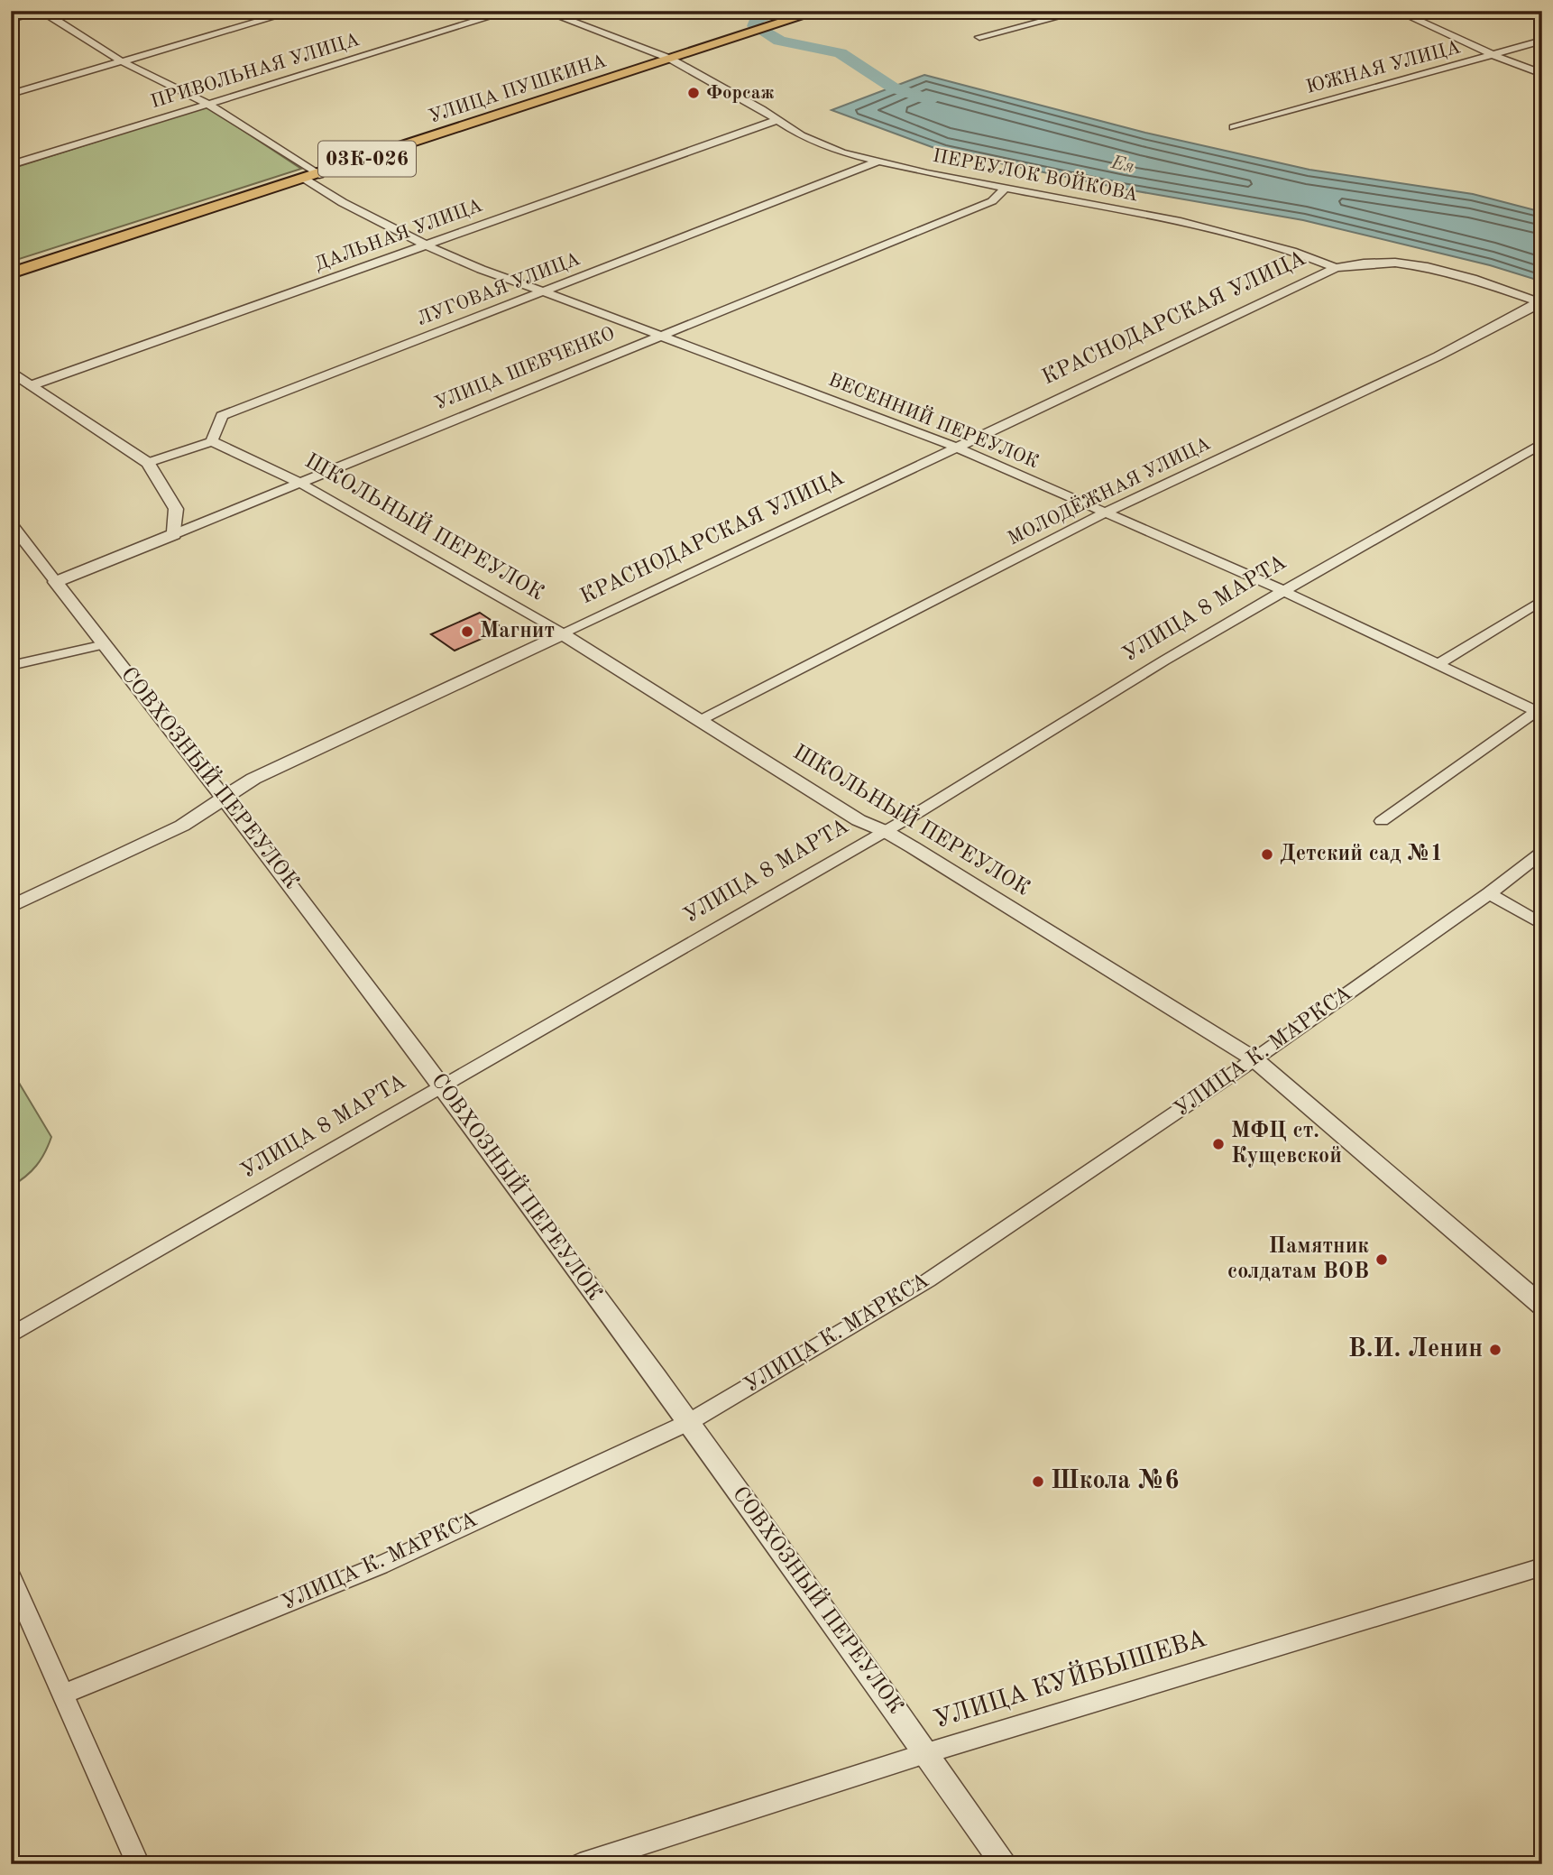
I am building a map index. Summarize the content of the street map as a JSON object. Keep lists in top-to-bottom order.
{
  "streets": {
    "main road": ["УЛИЦА ПУШКИНА", "03К-026"],
    "street": [
      "ЮЖНАЯ УЛИЦА",
      "ПРИВОЛЬНАЯ УЛИЦА",
      "ПЕРЕУЛОК ВОЙКОВА",
      "ДАЛЬНАЯ УЛИЦА",
      "ЛУГОВАЯ УЛИЦА",
      "КРАСНОДАРСКАЯ УЛИЦА",
      "УЛИЦА ШЕВЧЕНКО",
      "ВЕСЕННИЙ ПЕРЕУЛОК",
      "МОЛОДЁЖНАЯ УЛИЦА",
      "ШКОЛЬНЫЙ ПЕРЕУЛОК",
      "УЛИЦА 8 МАРТА",
      "СОВХОЗНЫЙ ПЕРЕУЛОК",
      "УЛИЦА К. МАРКСА",
      "УЛИЦА КУЙБЫШЕВА"
    ]
  },
  "crossings": [
    ["ПРИВОЛЬНАЯ УЛИЦА", "ВЕСЕННИЙ ПЕРЕУЛОК"],
    ["УЛИЦА ПУШКИНА", "ПЕРЕУЛОК ВОЙКОВА"],
    ["УЛИЦА ПУШКИНА", "ВЕСЕННИЙ ПЕРЕУЛОК"],
    ["ПЕРЕУЛОК ВОЙКОВА", "ДАЛЬНАЯ УЛИЦА"],
    ["ПЕРЕУЛОК ВОЙКОВА", "ЛУГОВАЯ УЛИЦА"],
    ["ПЕРЕУЛОК ВОЙКОВА", "КРАСНОДАРСКАЯ УЛИЦА"],
    ["ПЕРЕУЛОК ВОЙКОВА", "УЛИЦА ШЕВЧЕНКО"],
    ["ПЕРЕУЛОК ВОЙКОВА", "МОЛОДЁЖНАЯ УЛИЦА"],
    ["ДАЛЬНАЯ УЛИЦА", "ВЕСЕННИЙ ПЕРЕУЛОК"],
    ["ЛУГОВАЯ УЛИЦА", "ВЕСЕННИЙ ПЕРЕУЛОК"],
    ["ЛУГОВАЯ УЛИЦА", "ШКОЛЬНЫЙ ПЕРЕУЛОК"],
    ["КРАСНОДАРСКАЯ УЛИЦА", "ВЕСЕННИЙ ПЕРЕУЛОК"],
    ["КРАСНОДАРСКАЯ УЛИЦА", "ШКОЛЬНЫЙ ПЕРЕУЛОК"],
    ["КРАСНОДАРСКАЯ УЛИЦА", "СОВХОЗНЫЙ ПЕРЕУЛОК"],
    ["УЛИЦА ШЕВЧЕНКО", "ВЕСЕННИЙ ПЕРЕУЛОК"],
    ["УЛИЦА ШЕВЧЕНКО", "ШКОЛЬНЫЙ ПЕРЕУЛОК"],
    ["УЛИЦА ШЕВЧЕНКО", "СОВХОЗНЫЙ ПЕРЕУЛОК"],
    ["ВЕСЕННИЙ ПЕРЕУЛОК", "МОЛОДЁЖНАЯ УЛИЦА"],
    ["ВЕСЕННИЙ ПЕРЕУЛОК", "УЛИЦА 8 МАРТА"],
    ["МОЛОДЁЖНАЯ УЛИЦА", "ШКОЛЬНЫЙ ПЕРЕУЛОК"],
    ["ШКОЛЬНЫЙ ПЕРЕУЛОК", "УЛИЦА 8 МАРТА"],
    ["ШКОЛЬНЫЙ ПЕРЕУЛОК", "УЛИЦА К. МАРКСА"],
    ["УЛИЦА 8 МАРТА", "СОВХОЗНЫЙ ПЕРЕУЛОК"],
    ["СОВХОЗНЫЙ ПЕРЕУЛОК", "УЛИЦА К. МАРКСА"],
    ["СОВХОЗНЫЙ ПЕРЕУЛОК", "УЛИЦА КУЙБЫШЕВА"]
  ],
  "water": ["Ея"],
  "places": [
    "Форсаж",
    "Магнит",
    "Детский сад №1",
    "МФЦ ст. Кущевской",
    "Памятник солдатам ВОВ",
    "В.И. Ленин",
    "Школа №6"
  ]
}
